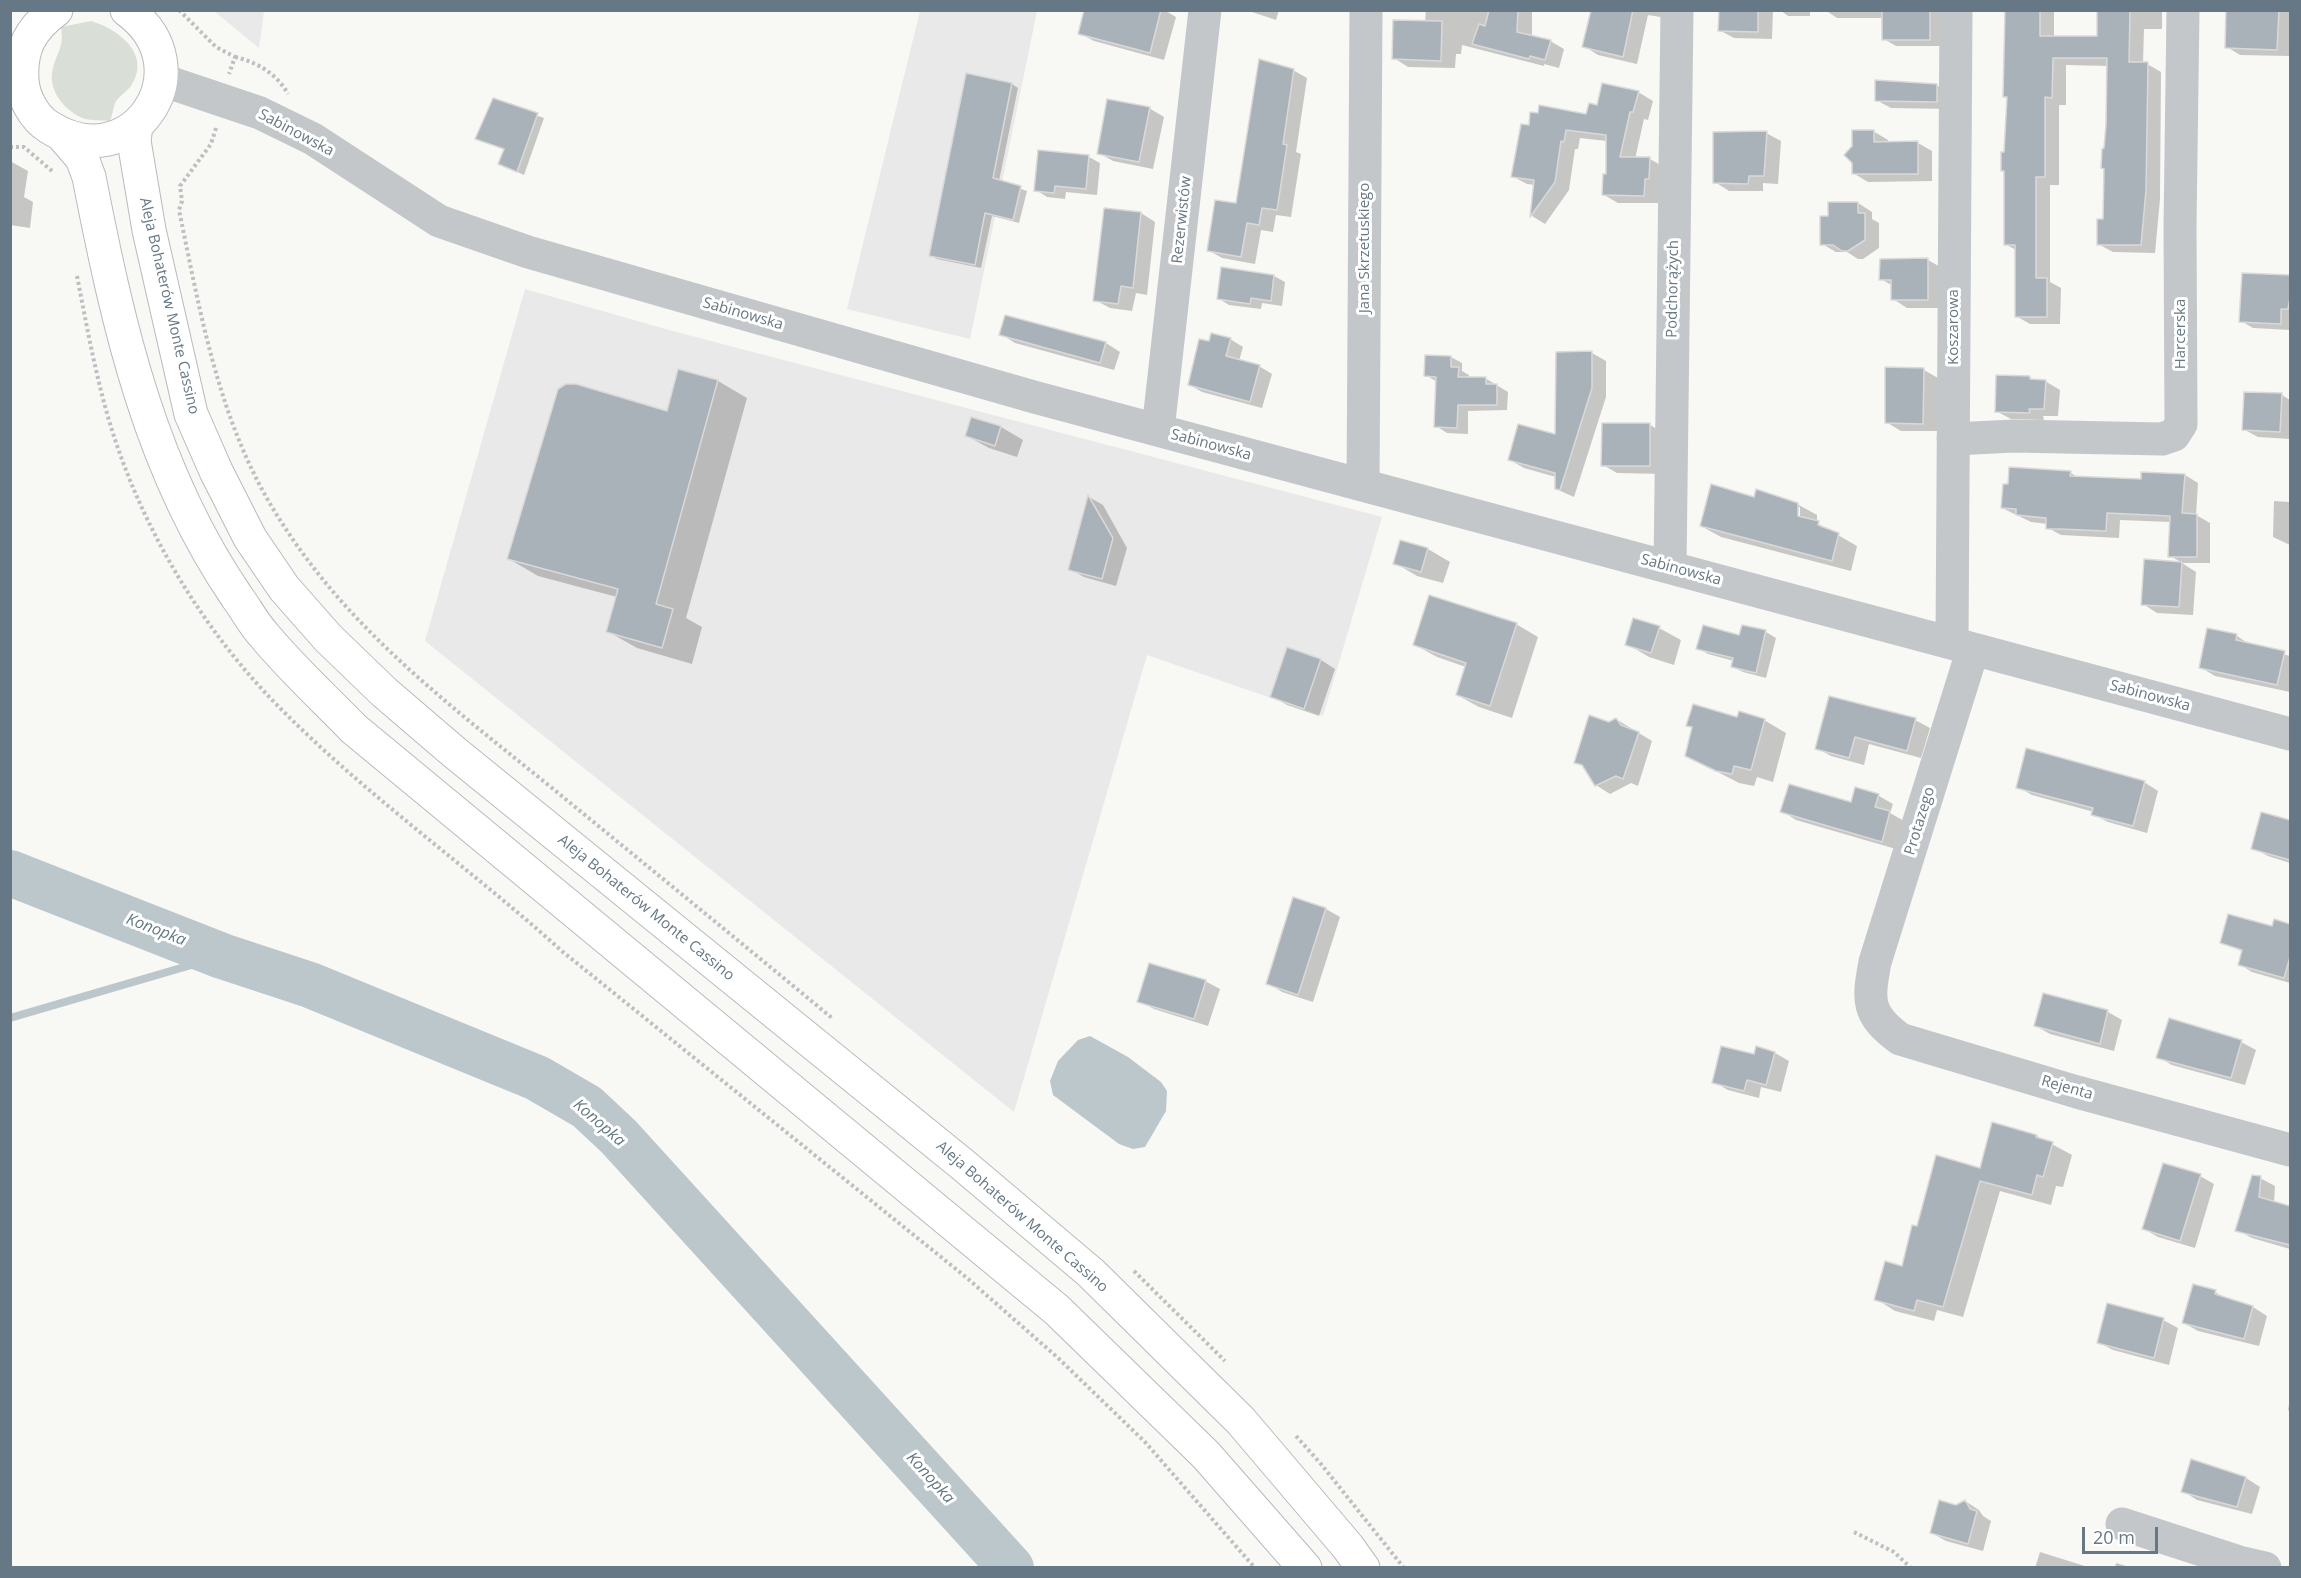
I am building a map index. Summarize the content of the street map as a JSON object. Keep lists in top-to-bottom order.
{
  "streets": {
    "main road": ["Aleja Bohaterów Monte Cassino"],
    "street": [
      "Sabinowska",
      "Rezerwistów",
      "Jana Skrzetuskiego",
      "Podchorążych",
      "Koszarowa",
      "Harcerska",
      "Protazego",
      "Rejenta"
    ]
  },
  "crossings": [
    ["Sabinowska", "Rezerwistów"],
    ["Sabinowska", "Jana Skrzetuskiego"],
    ["Sabinowska", "Podchorążych"],
    ["Sabinowska", "Koszarowa"],
    ["Sabinowska", "Protazego"],
    ["Koszarowa", "Harcerska"],
    ["Koszarowa", "Protazego"],
    ["Protazego", "Rejenta"]
  ],
  "water": ["Konopka"],
  "scale_bar": "20 m"
}
